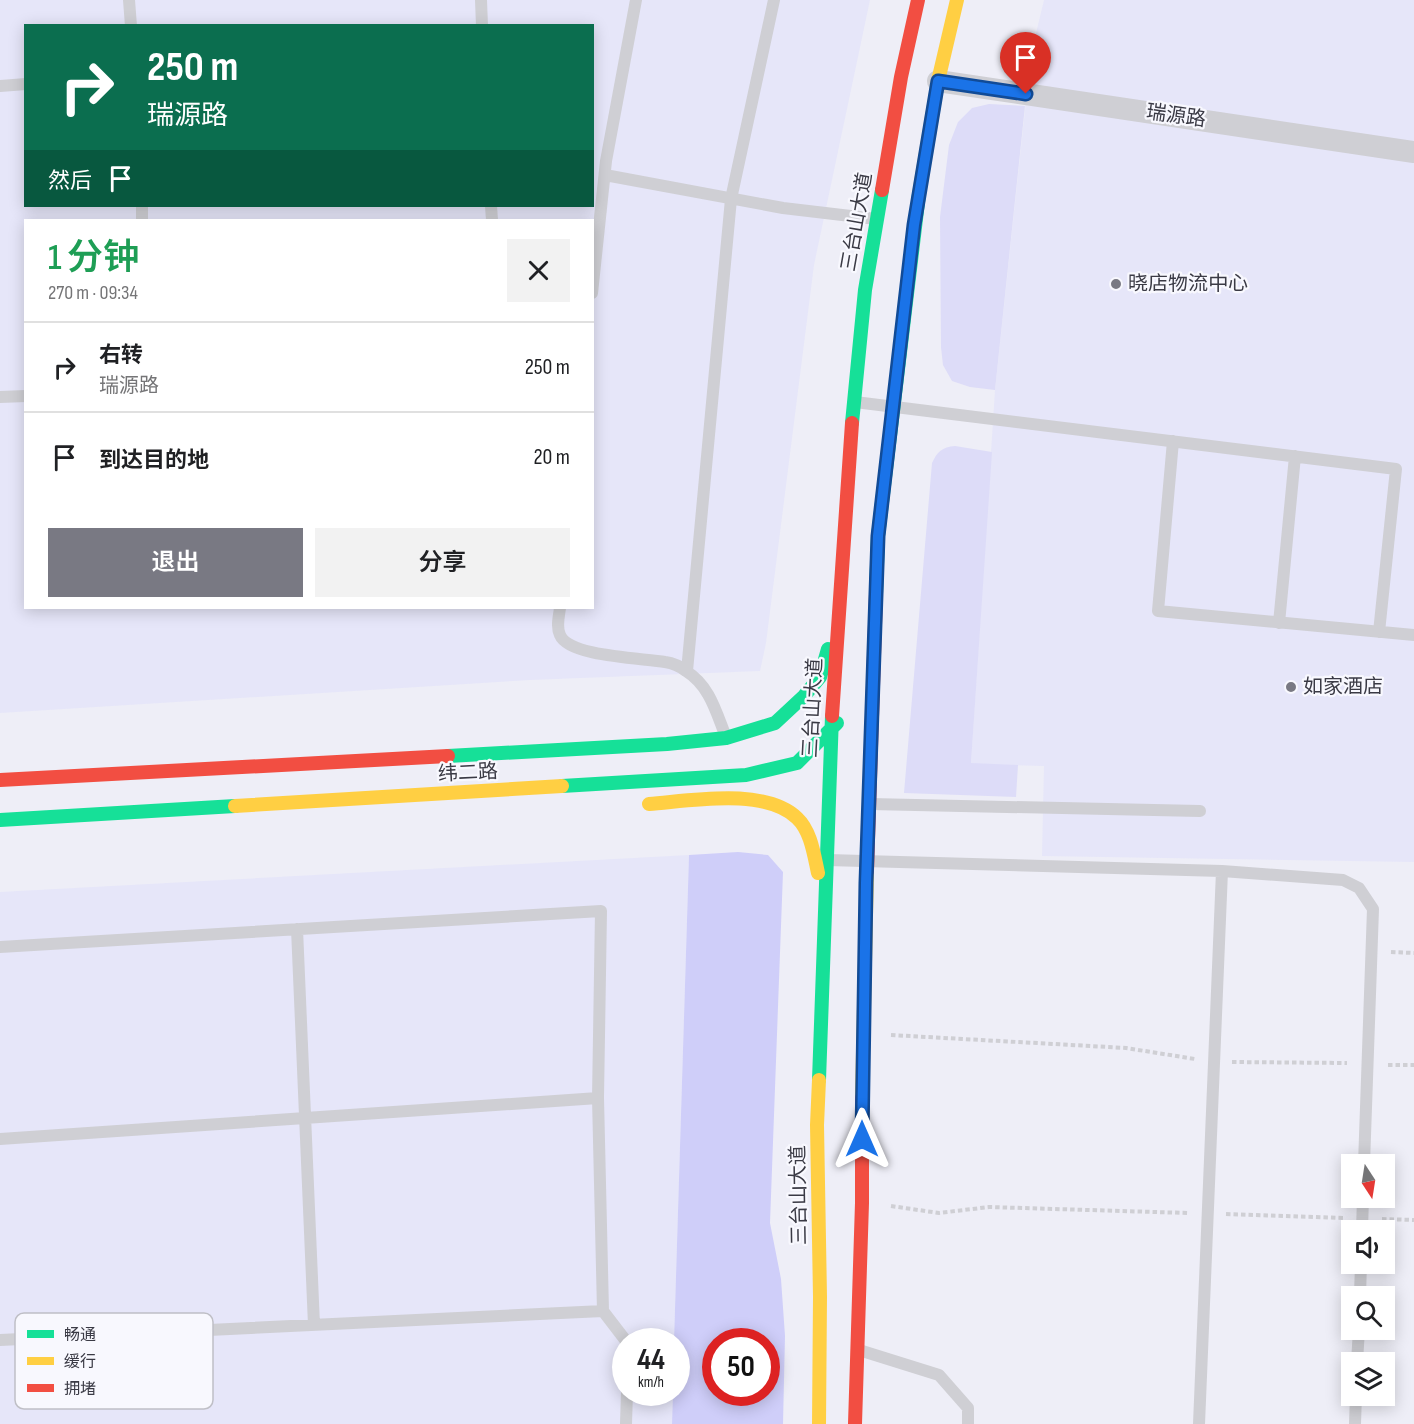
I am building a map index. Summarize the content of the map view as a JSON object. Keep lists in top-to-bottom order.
{
  "streets": {
    "main road": ["三台山大道", "纬二路"],
    "street": ["瑞源路"]
  },
  "crossings": [
    ["三台山大道", "纬二路"]
  ],
  "places": ["晓店物流中心", "如家酒店"],
  "legend": ["畅通", "缓行", "拥堵"],
  "north": "bottom",
  "page": {
    "turn": ["250 m", "瑞源路"],
    "then": "然后",
    "heading": ["1 分钟", "270 m · 09:34"],
    "list": [
      {
        "name": "右转",
        "note": "瑞源路",
        "value": "250 m"
      },
      {
        "name": "到达目的地",
        "value": "20 m"
      }
    ],
    "buttons": ["退出", "分享"],
    "speed": "44 km/h",
    "limit": "50"
  }
}
